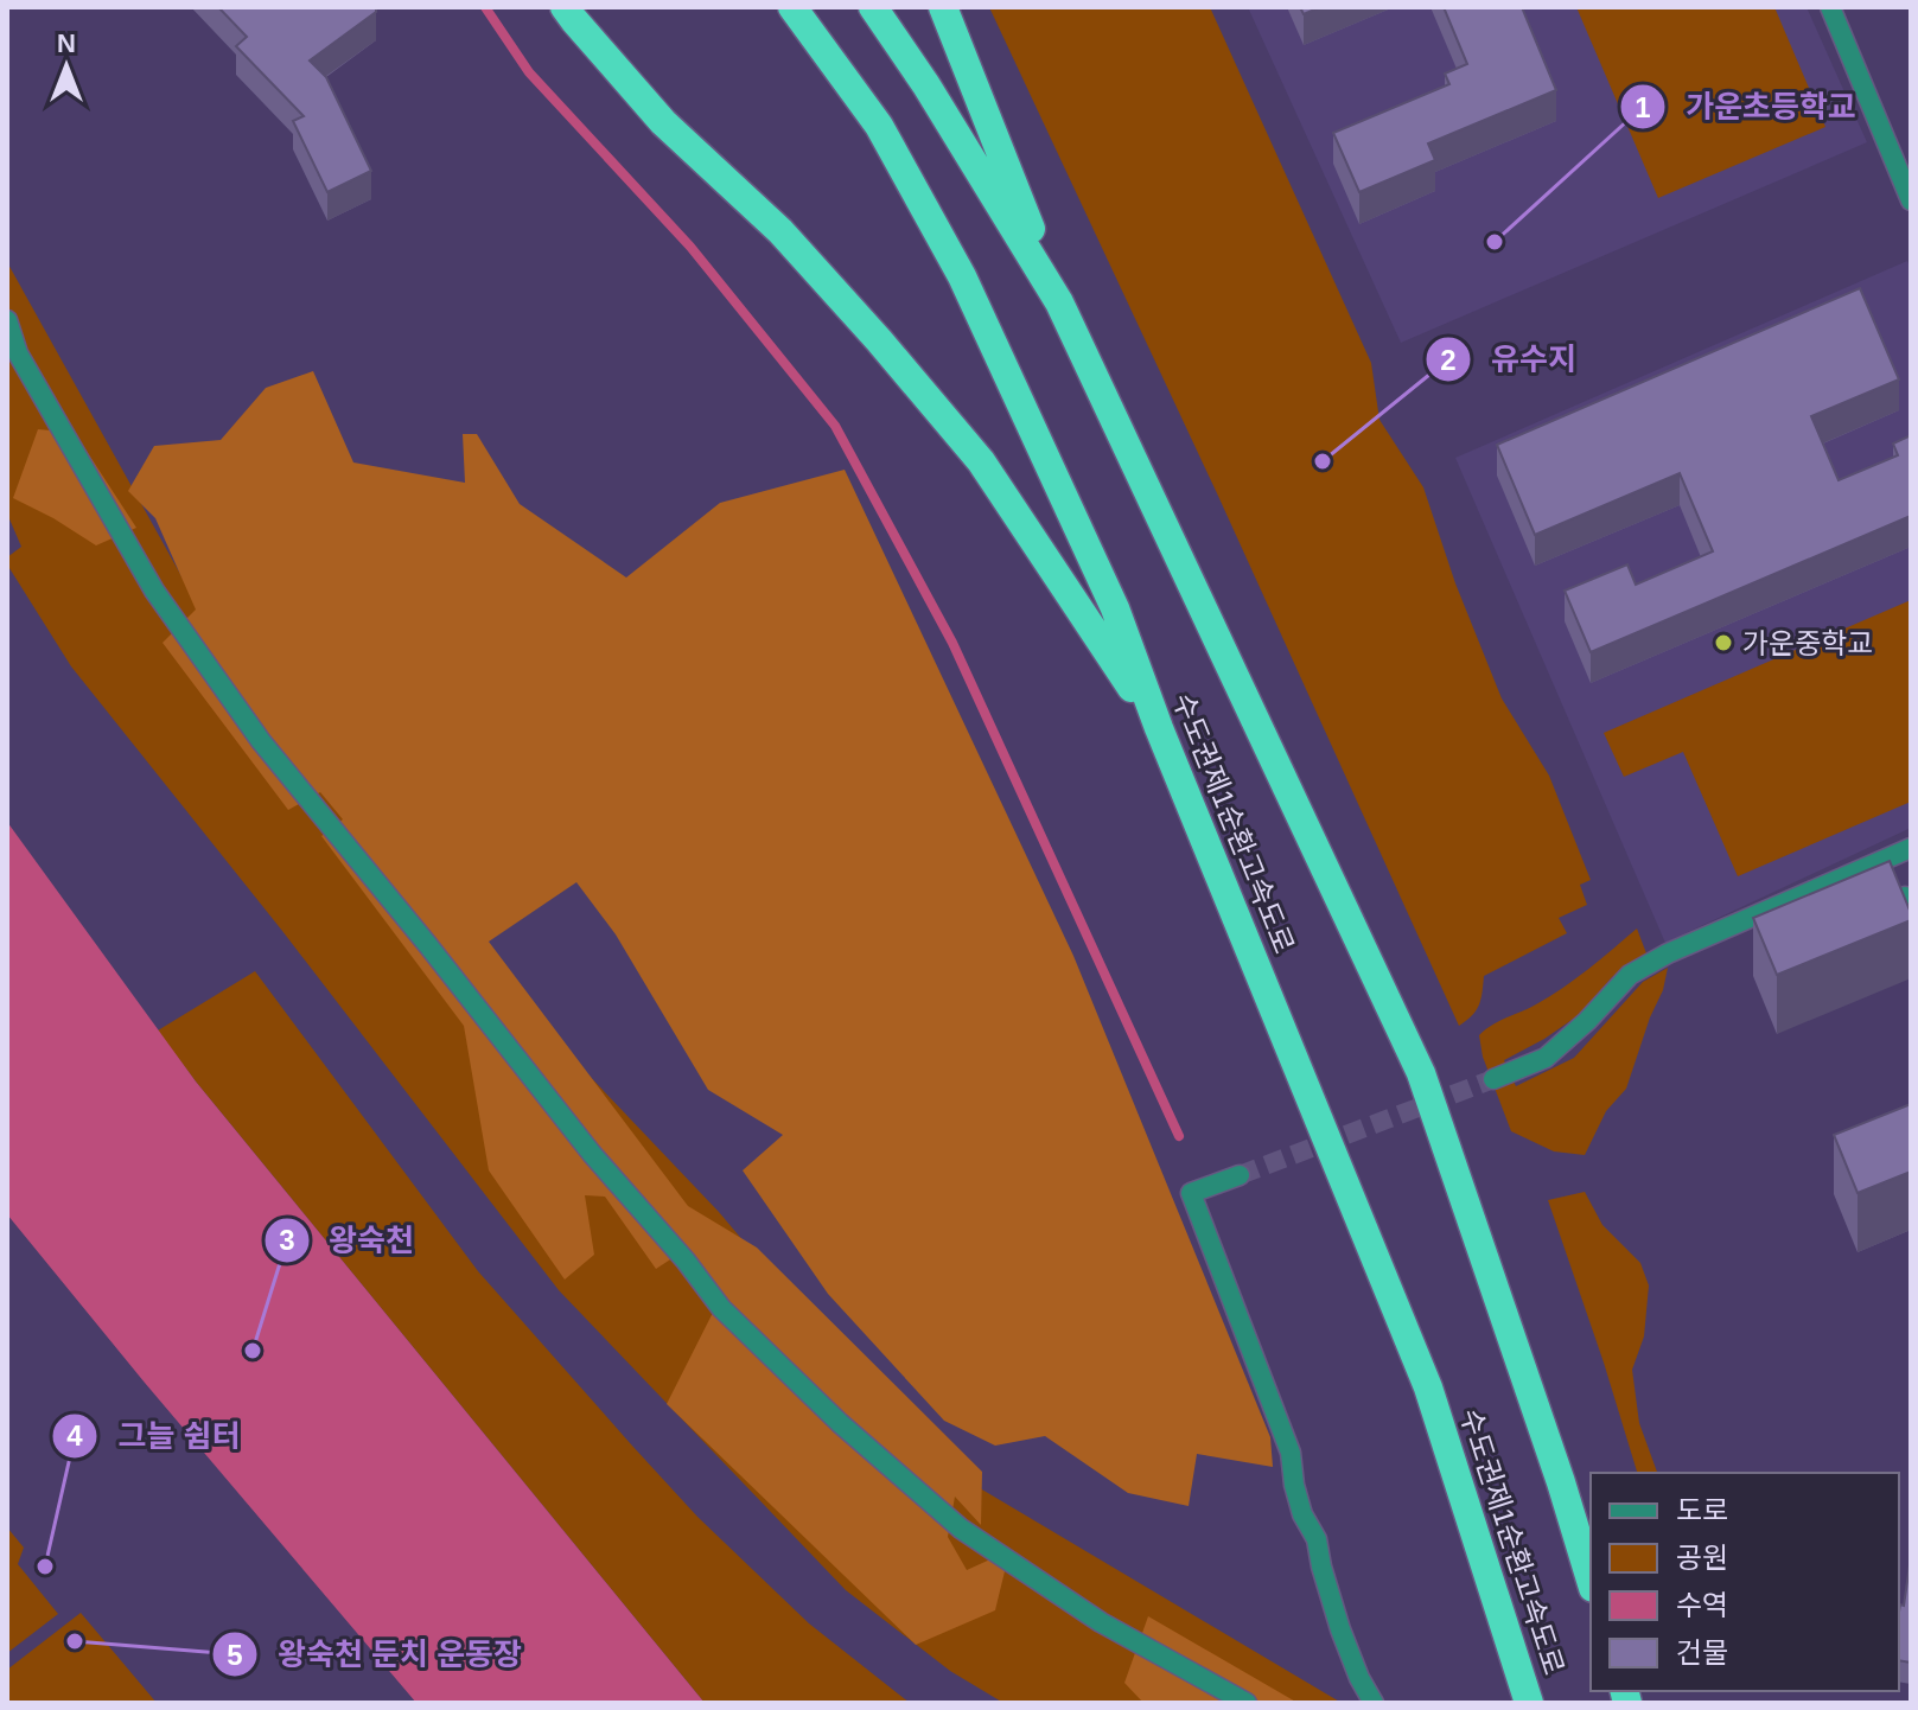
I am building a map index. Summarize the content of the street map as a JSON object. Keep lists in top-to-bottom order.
{
  "streets": {
    "highway": ["수도권제1순환고속도로"]
  },
  "places": [
    "가운초등학교",
    "유수지",
    "가운중학교",
    "왕숙천",
    "그늘 쉼터",
    "왕숙천 둔치 운동장"
  ],
  "legend": [
    "도로",
    "공원",
    "수역",
    "건물"
  ],
  "north": "top"
}
